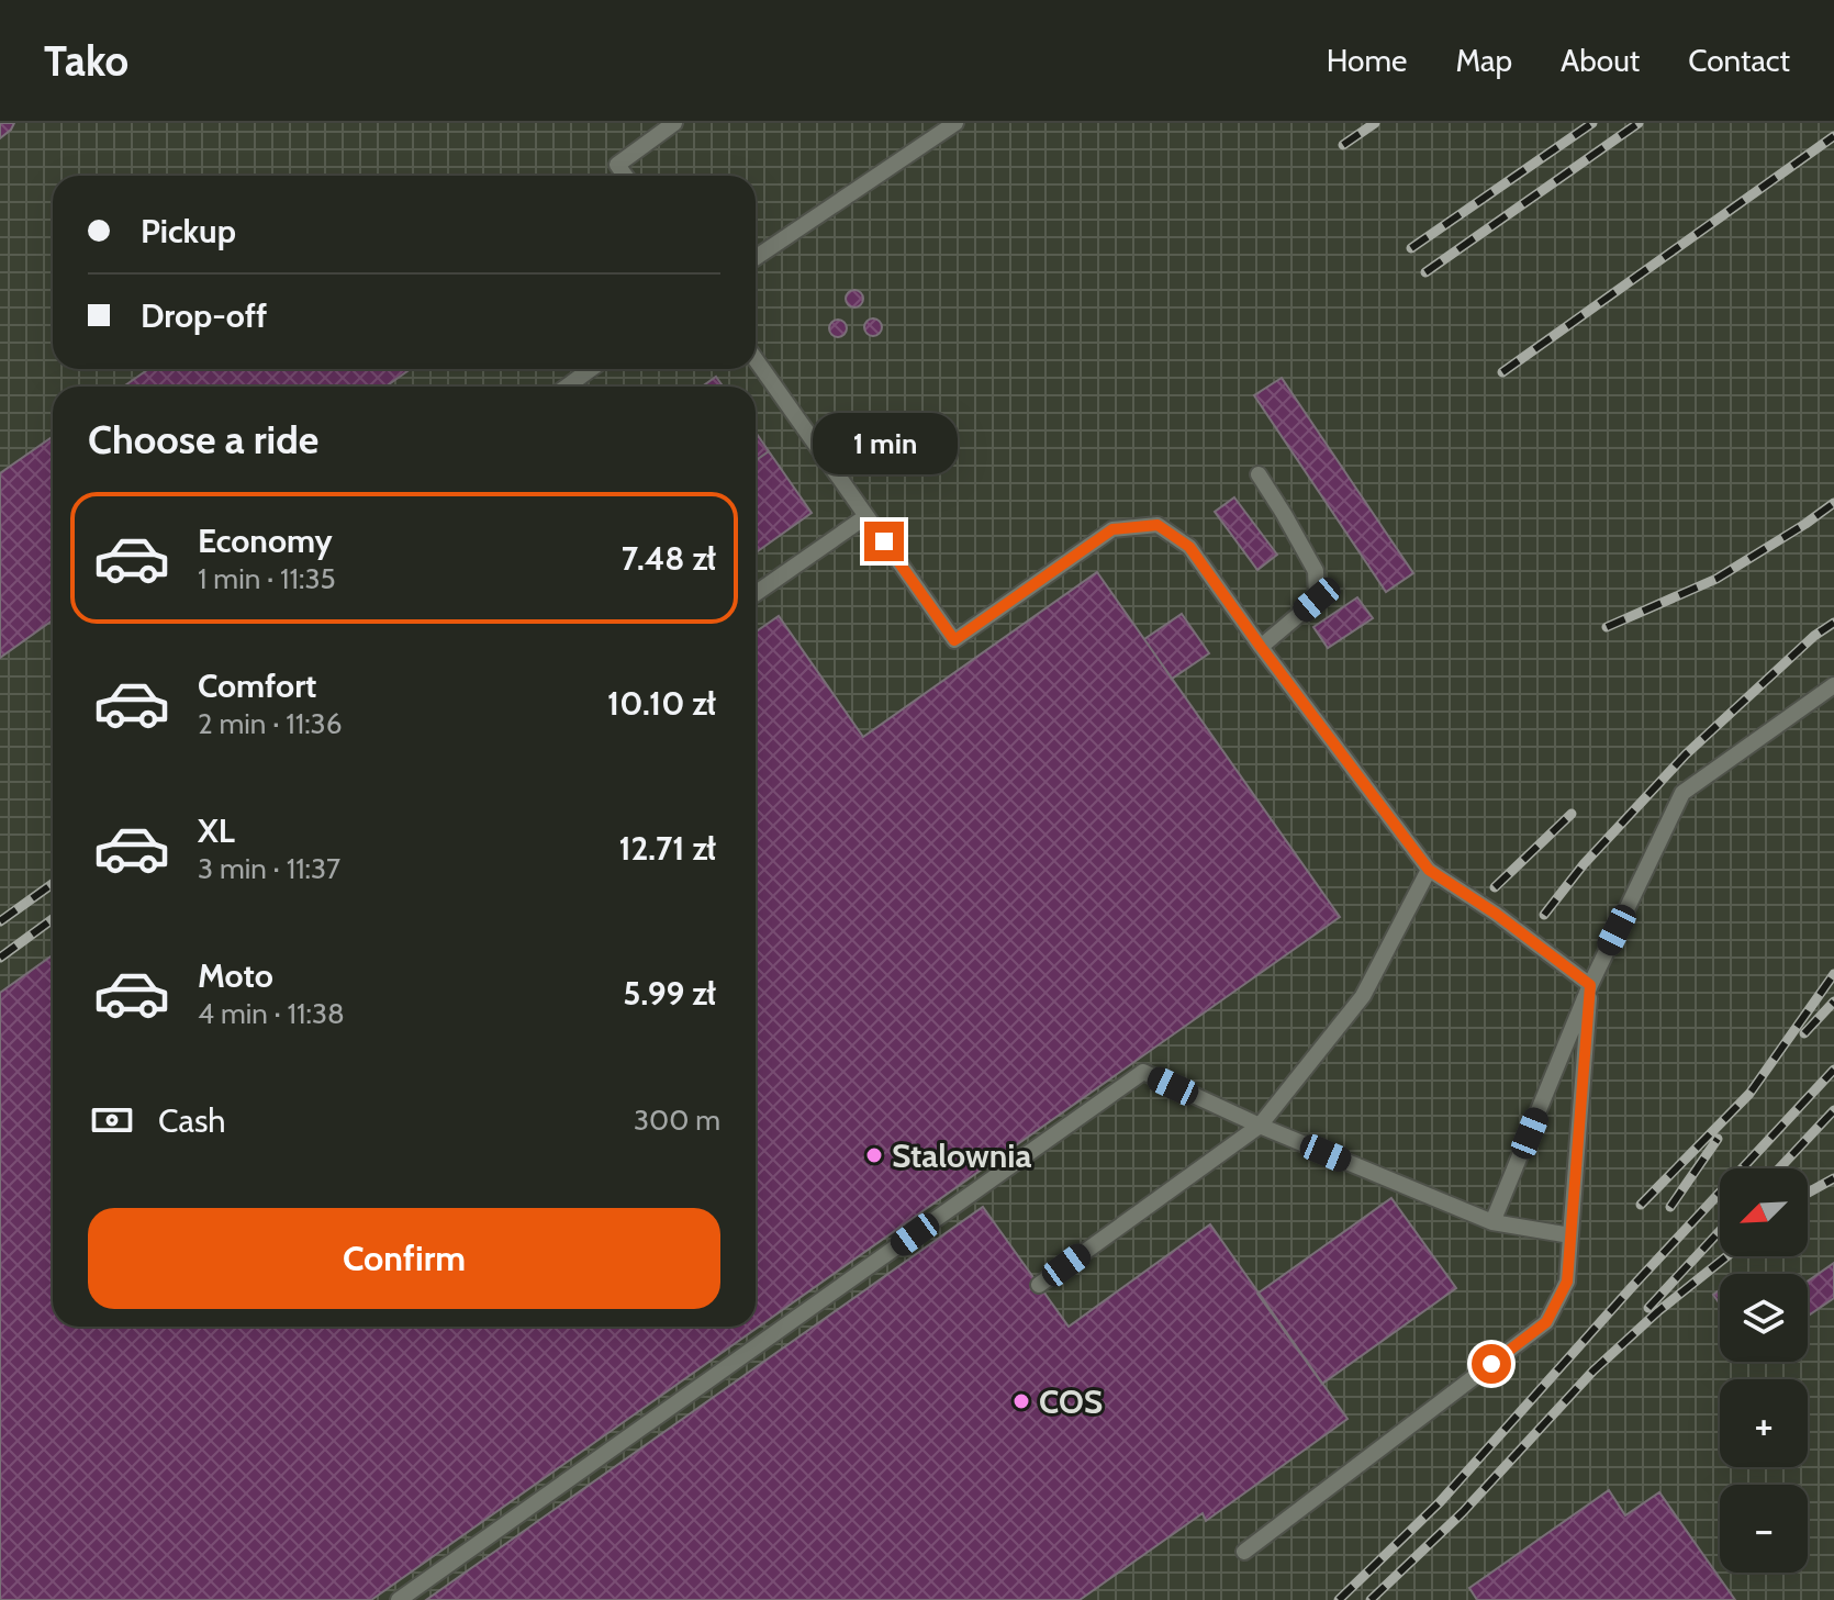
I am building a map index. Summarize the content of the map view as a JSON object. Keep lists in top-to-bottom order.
{
  "places": ["Stalownia", "COS"],
  "north": "bottom left",
  "page": {
    "header": "Tako",
    "nav": [
      "Home",
      "Map",
      "About",
      "Contact"
    ],
    "banner": ["Pickup", "Drop-off"],
    "heading": "Choose a ride",
    "bubble": "1 min",
    "list": [
      {
        "name": "Economy",
        "note": "1 min · 11:35",
        "value": "7.48 zł"
      },
      {
        "name": "Comfort",
        "note": "2 min · 11:36",
        "value": "10.10 zł"
      },
      {
        "name": "XL",
        "note": "3 min · 11:37",
        "value": "12.71 zł"
      },
      {
        "name": "Moto",
        "note": "4 min · 11:38",
        "value": "5.99 zł"
      }
    ],
    "pay": ["Cash", "300 m"],
    "map_buttons": ["+", "−"],
    "buttons": "Confirm"
  }
}
